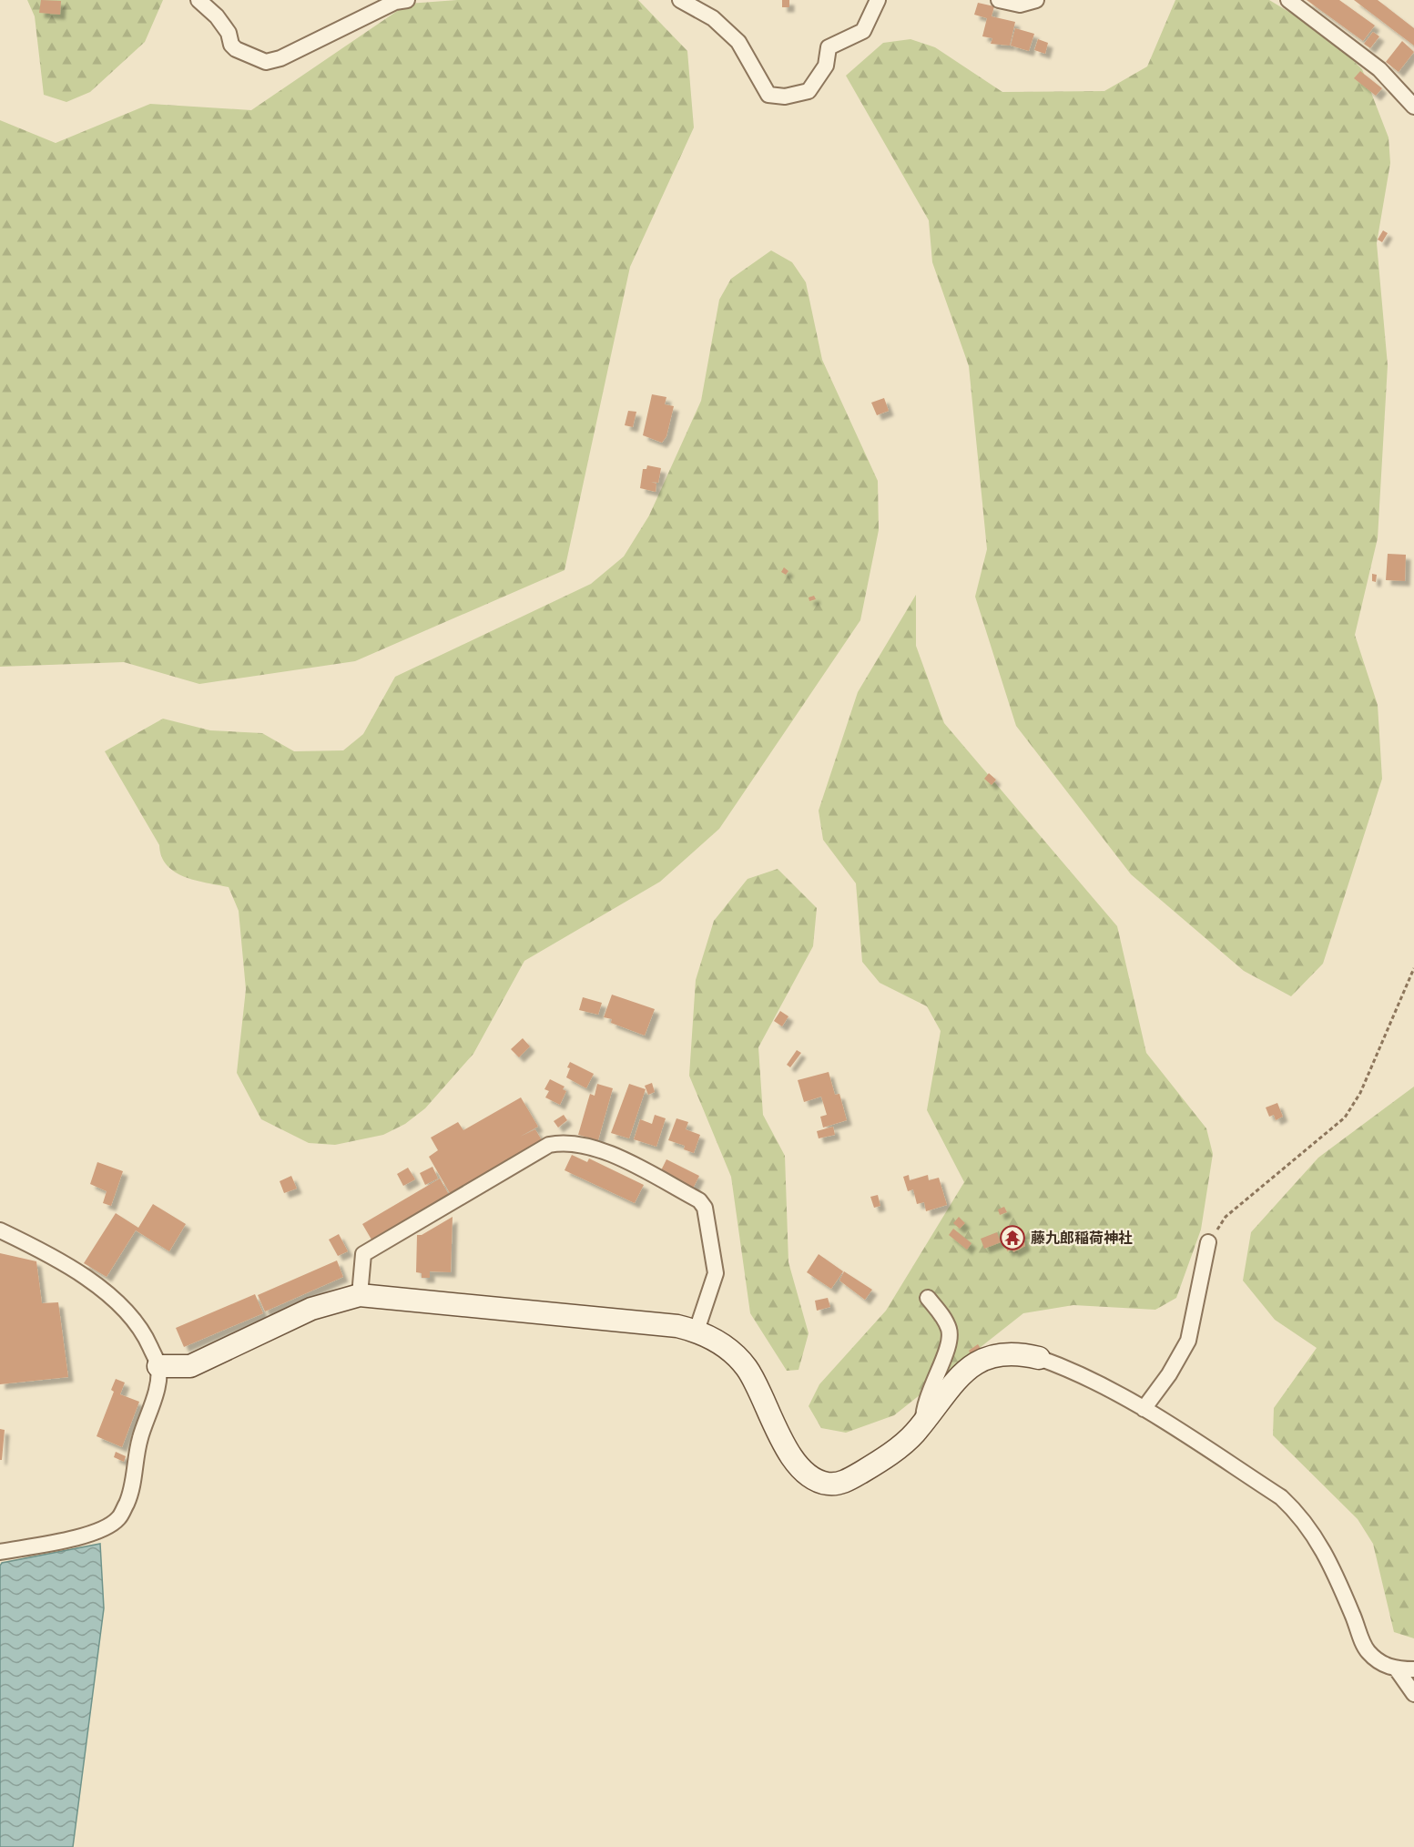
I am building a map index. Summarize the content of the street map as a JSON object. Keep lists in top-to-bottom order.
{
  "places": {
    "temple": ["藤九郎稲荷神社"]
  }
}
